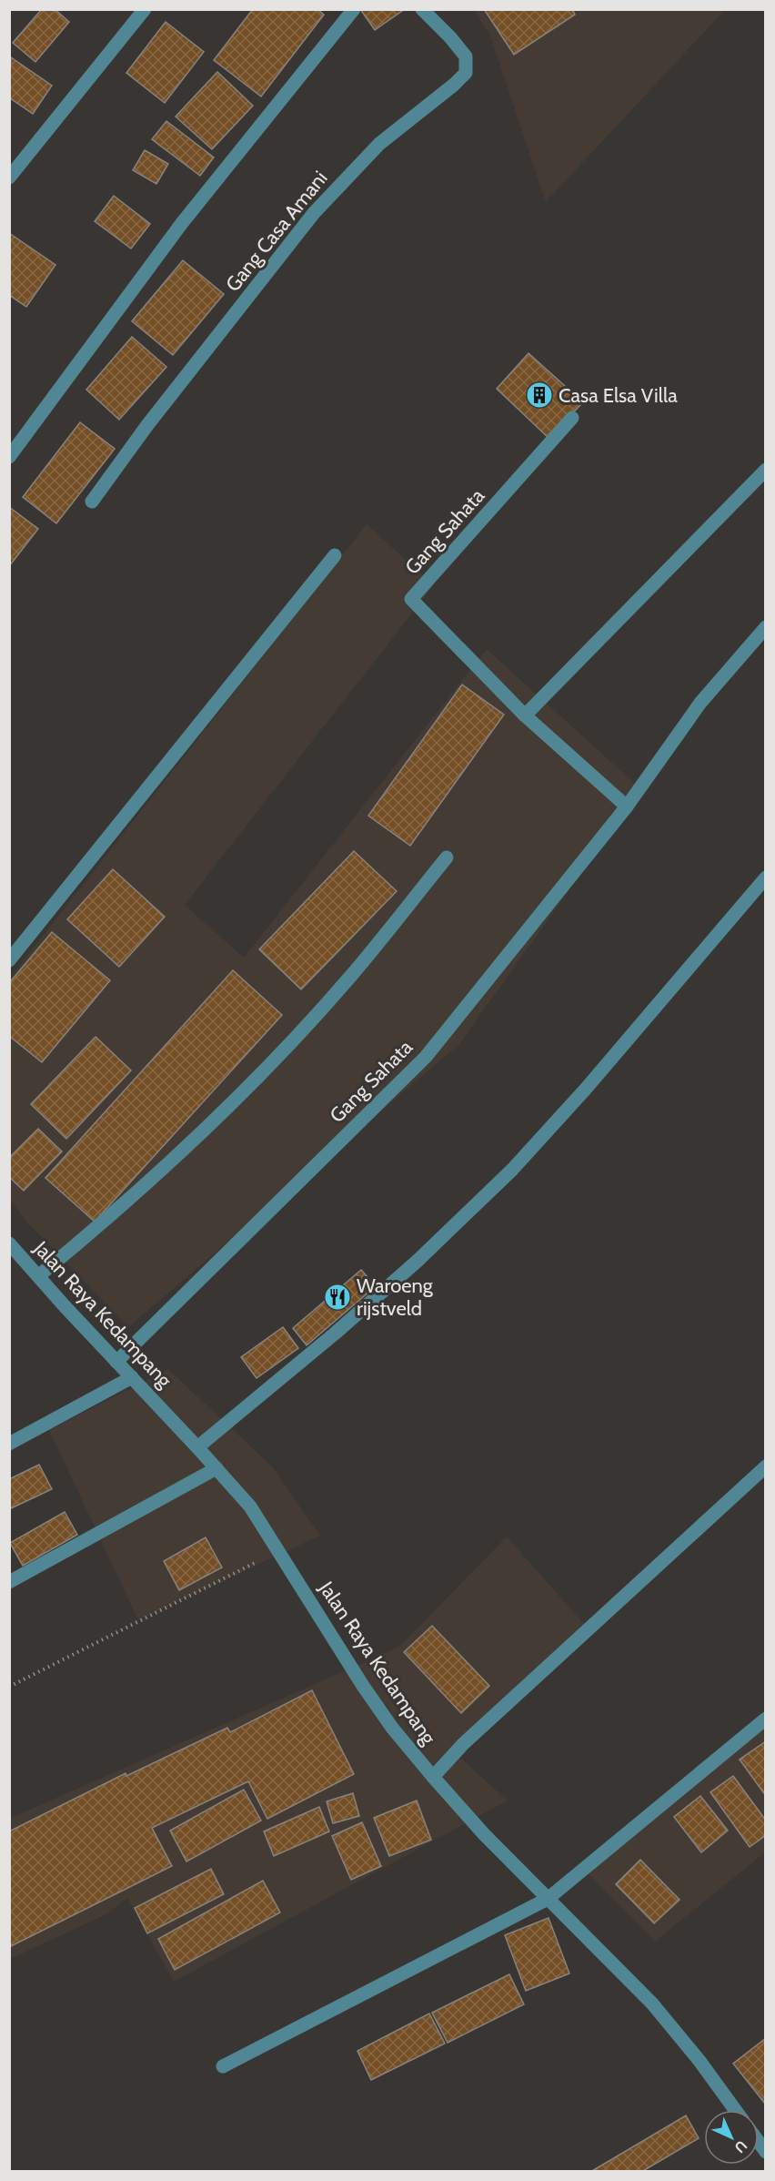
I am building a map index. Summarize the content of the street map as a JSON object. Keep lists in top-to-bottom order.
{
  "streets": {
    "street": ["Gang Casa Amani", "Gang Sahata", "Jalan Raya Kedampang"]
  },
  "crossings": [
    ["Gang Sahata", "Jalan Raya Kedampang"]
  ],
  "places": {
    "building": ["Casa Elsa Villa"],
    "restaurant": ["Waroeng rijstveld"]
  },
  "north": "bottom right"
}
